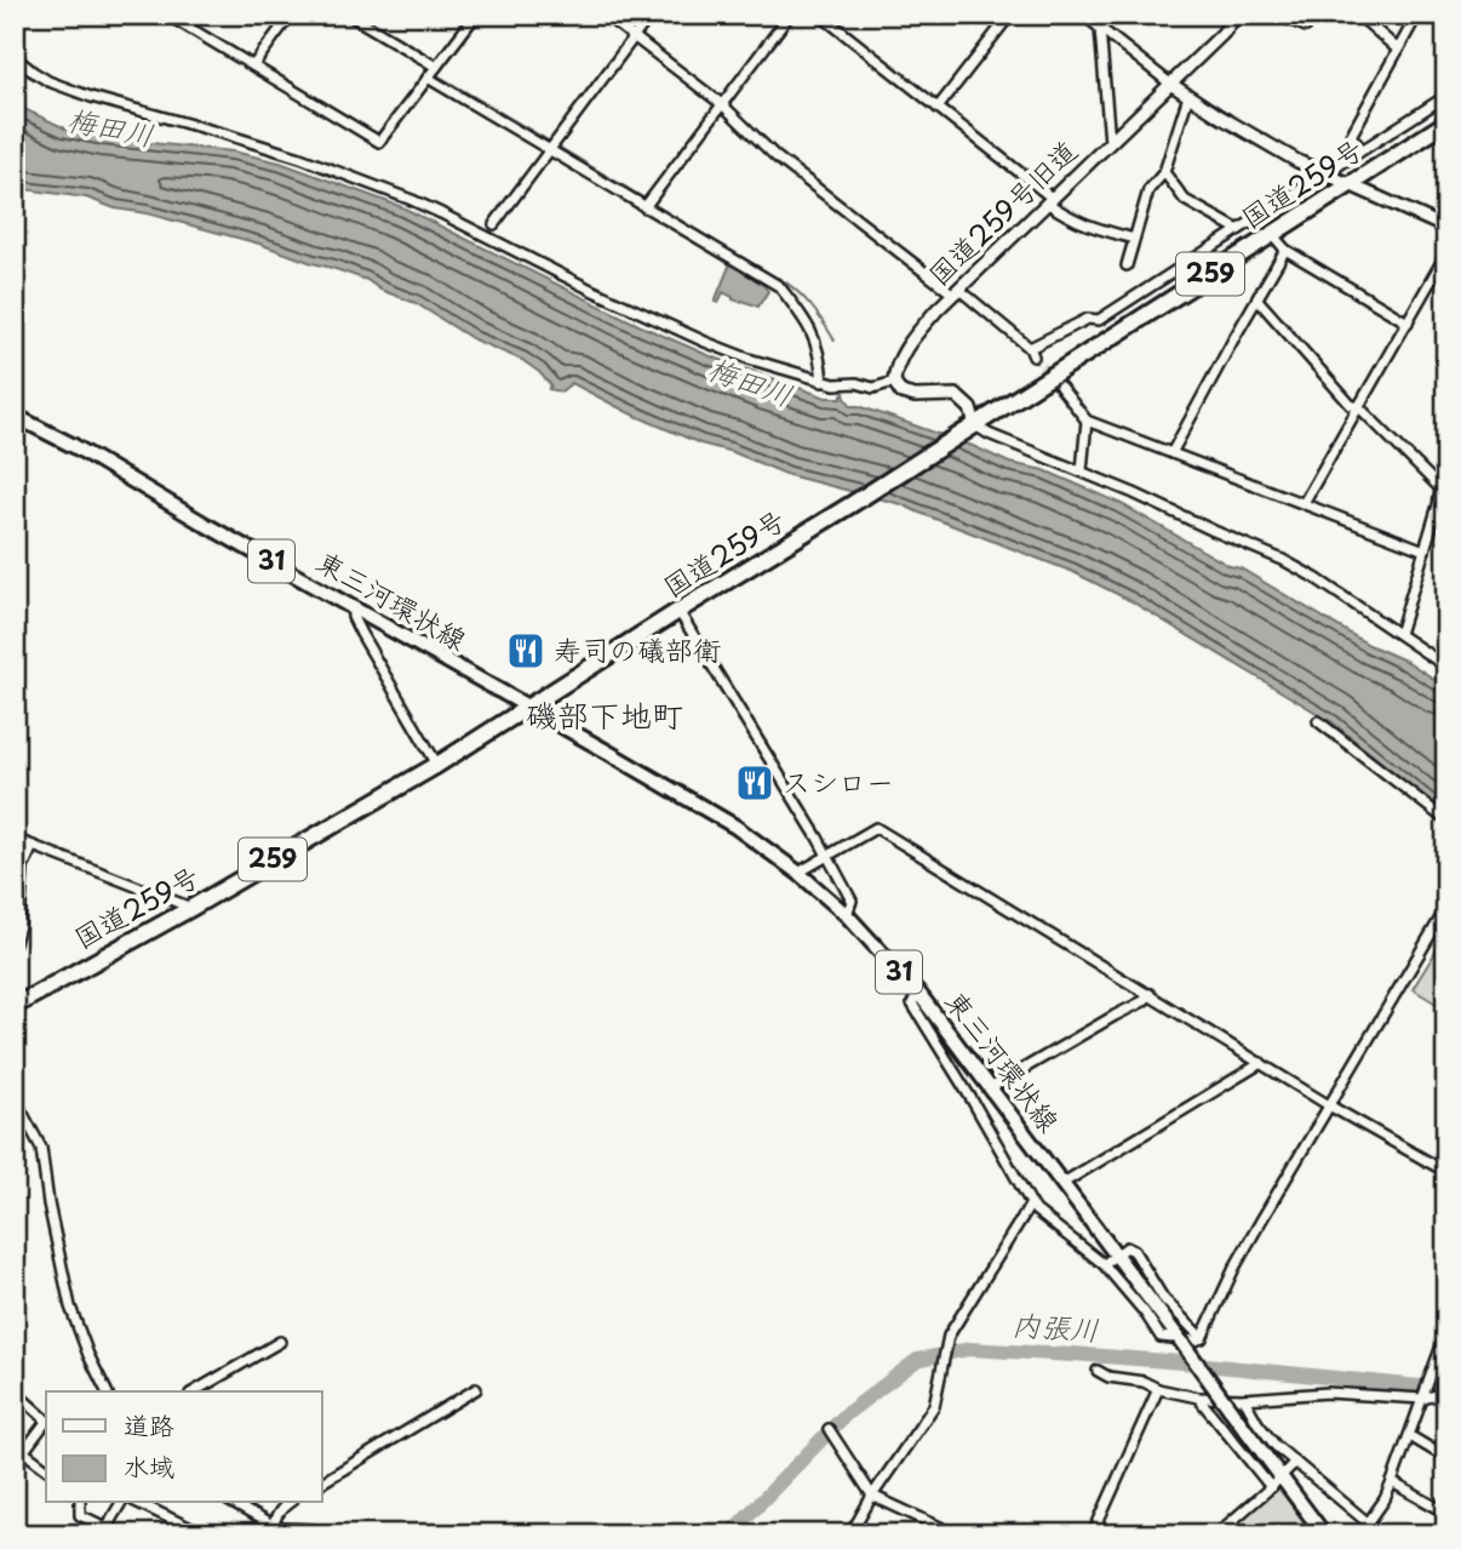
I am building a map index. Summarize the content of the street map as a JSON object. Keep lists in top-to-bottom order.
{
  "streets": {
    "highway": ["国道259号", "259"],
    "main road": ["31", "東三河環状線"],
    "street": ["国道259号旧道"]
  },
  "crossings": [
    ["国道259号", "東三河環状線"]
  ],
  "districts": ["磯部下地町"],
  "water": ["梅田川", "内張川"],
  "places": {
    "restaurant": ["寿司の礒部衛", "スシロー"]
  },
  "legend": ["道路", "水域"]
}
